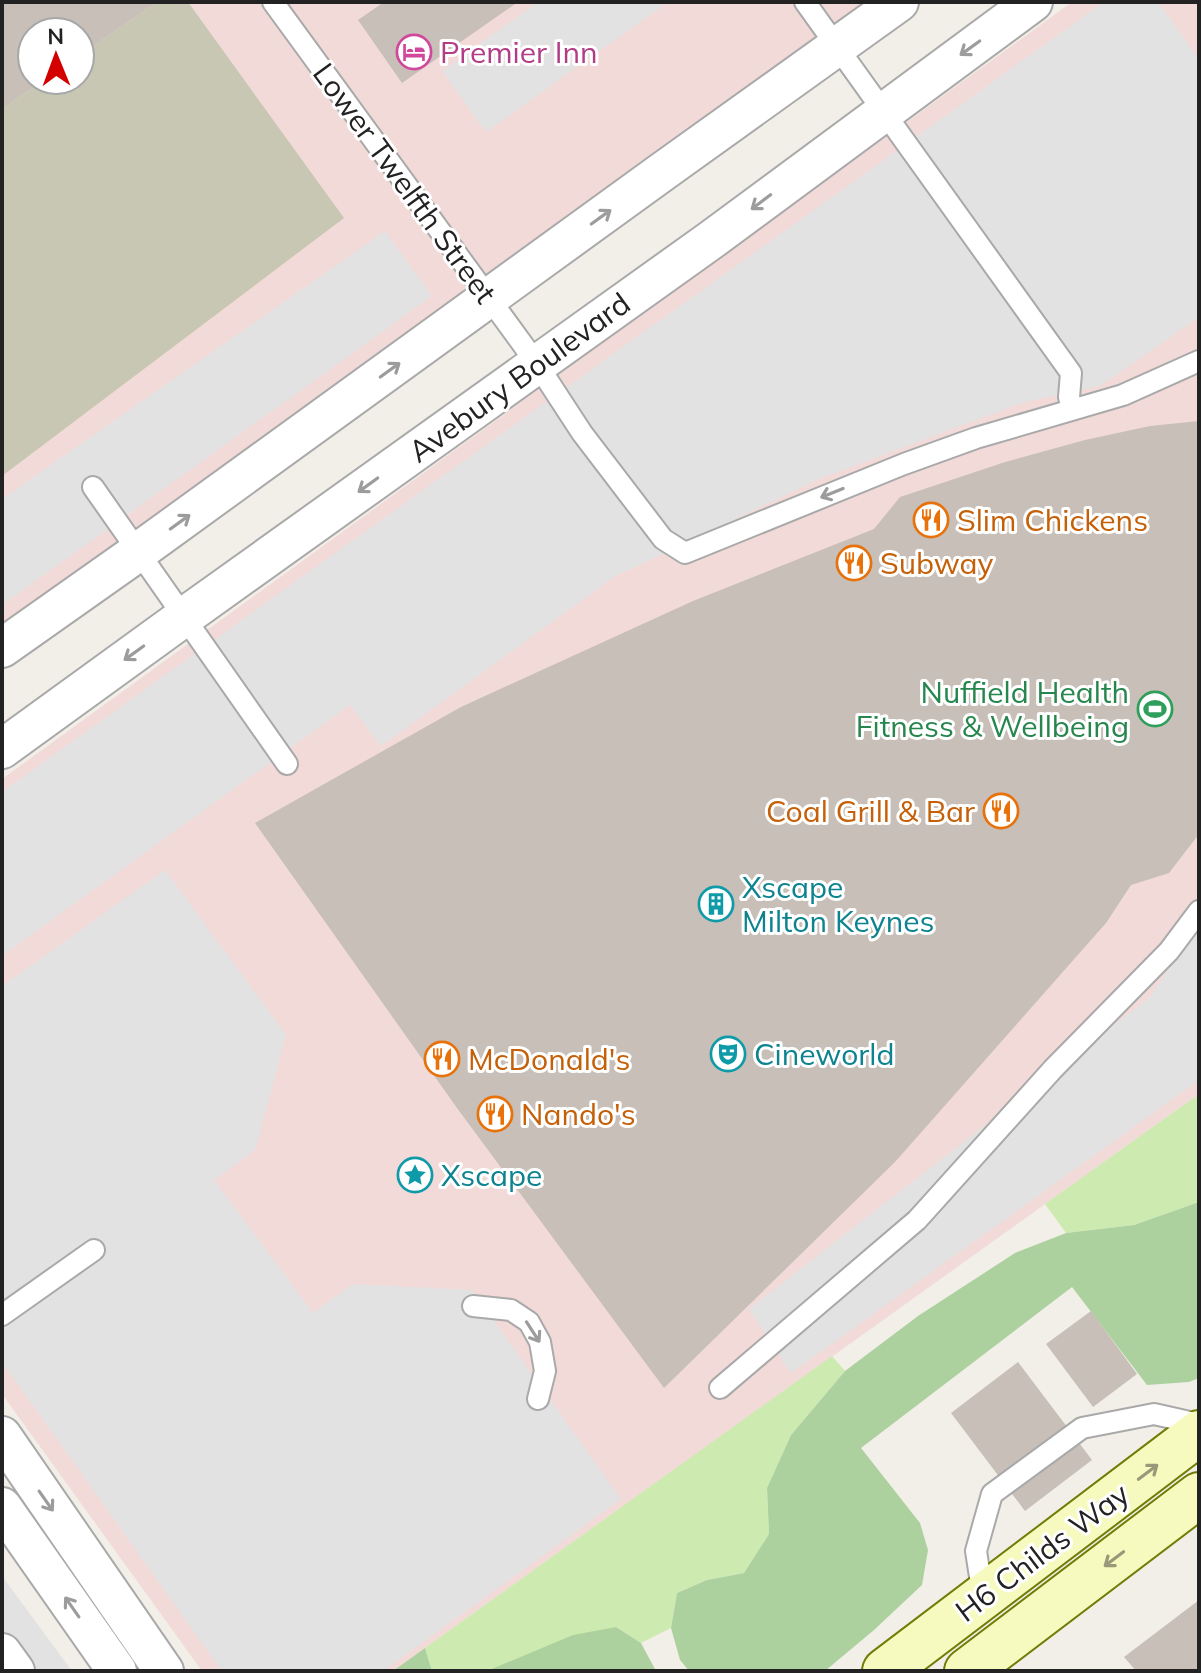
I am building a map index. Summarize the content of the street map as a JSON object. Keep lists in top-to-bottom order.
{
  "streets": {
    "street": ["Avebury Boulevard", "H6 Childs Way"],
    "lane": ["Lower Twelfth Street"]
  },
  "crossings": [
    ["Lower Twelfth Street", "Avebury Boulevard"]
  ],
  "one_way": ["Lower Twelfth Street"],
  "places": {
    "hotel": ["Premier Inn"],
    "restaurant": [
      "Slim Chickens",
      "Subway",
      "Coal Grill & Bar",
      "McDonald's",
      "Nando's"
    ],
    "sports": ["Nuffield Health Fitness & Wellbeing"],
    "building": ["Xscape Milton Keynes"],
    "theatre": ["Cineworld"],
    "place": ["Xscape"]
  },
  "north": "top"
}
